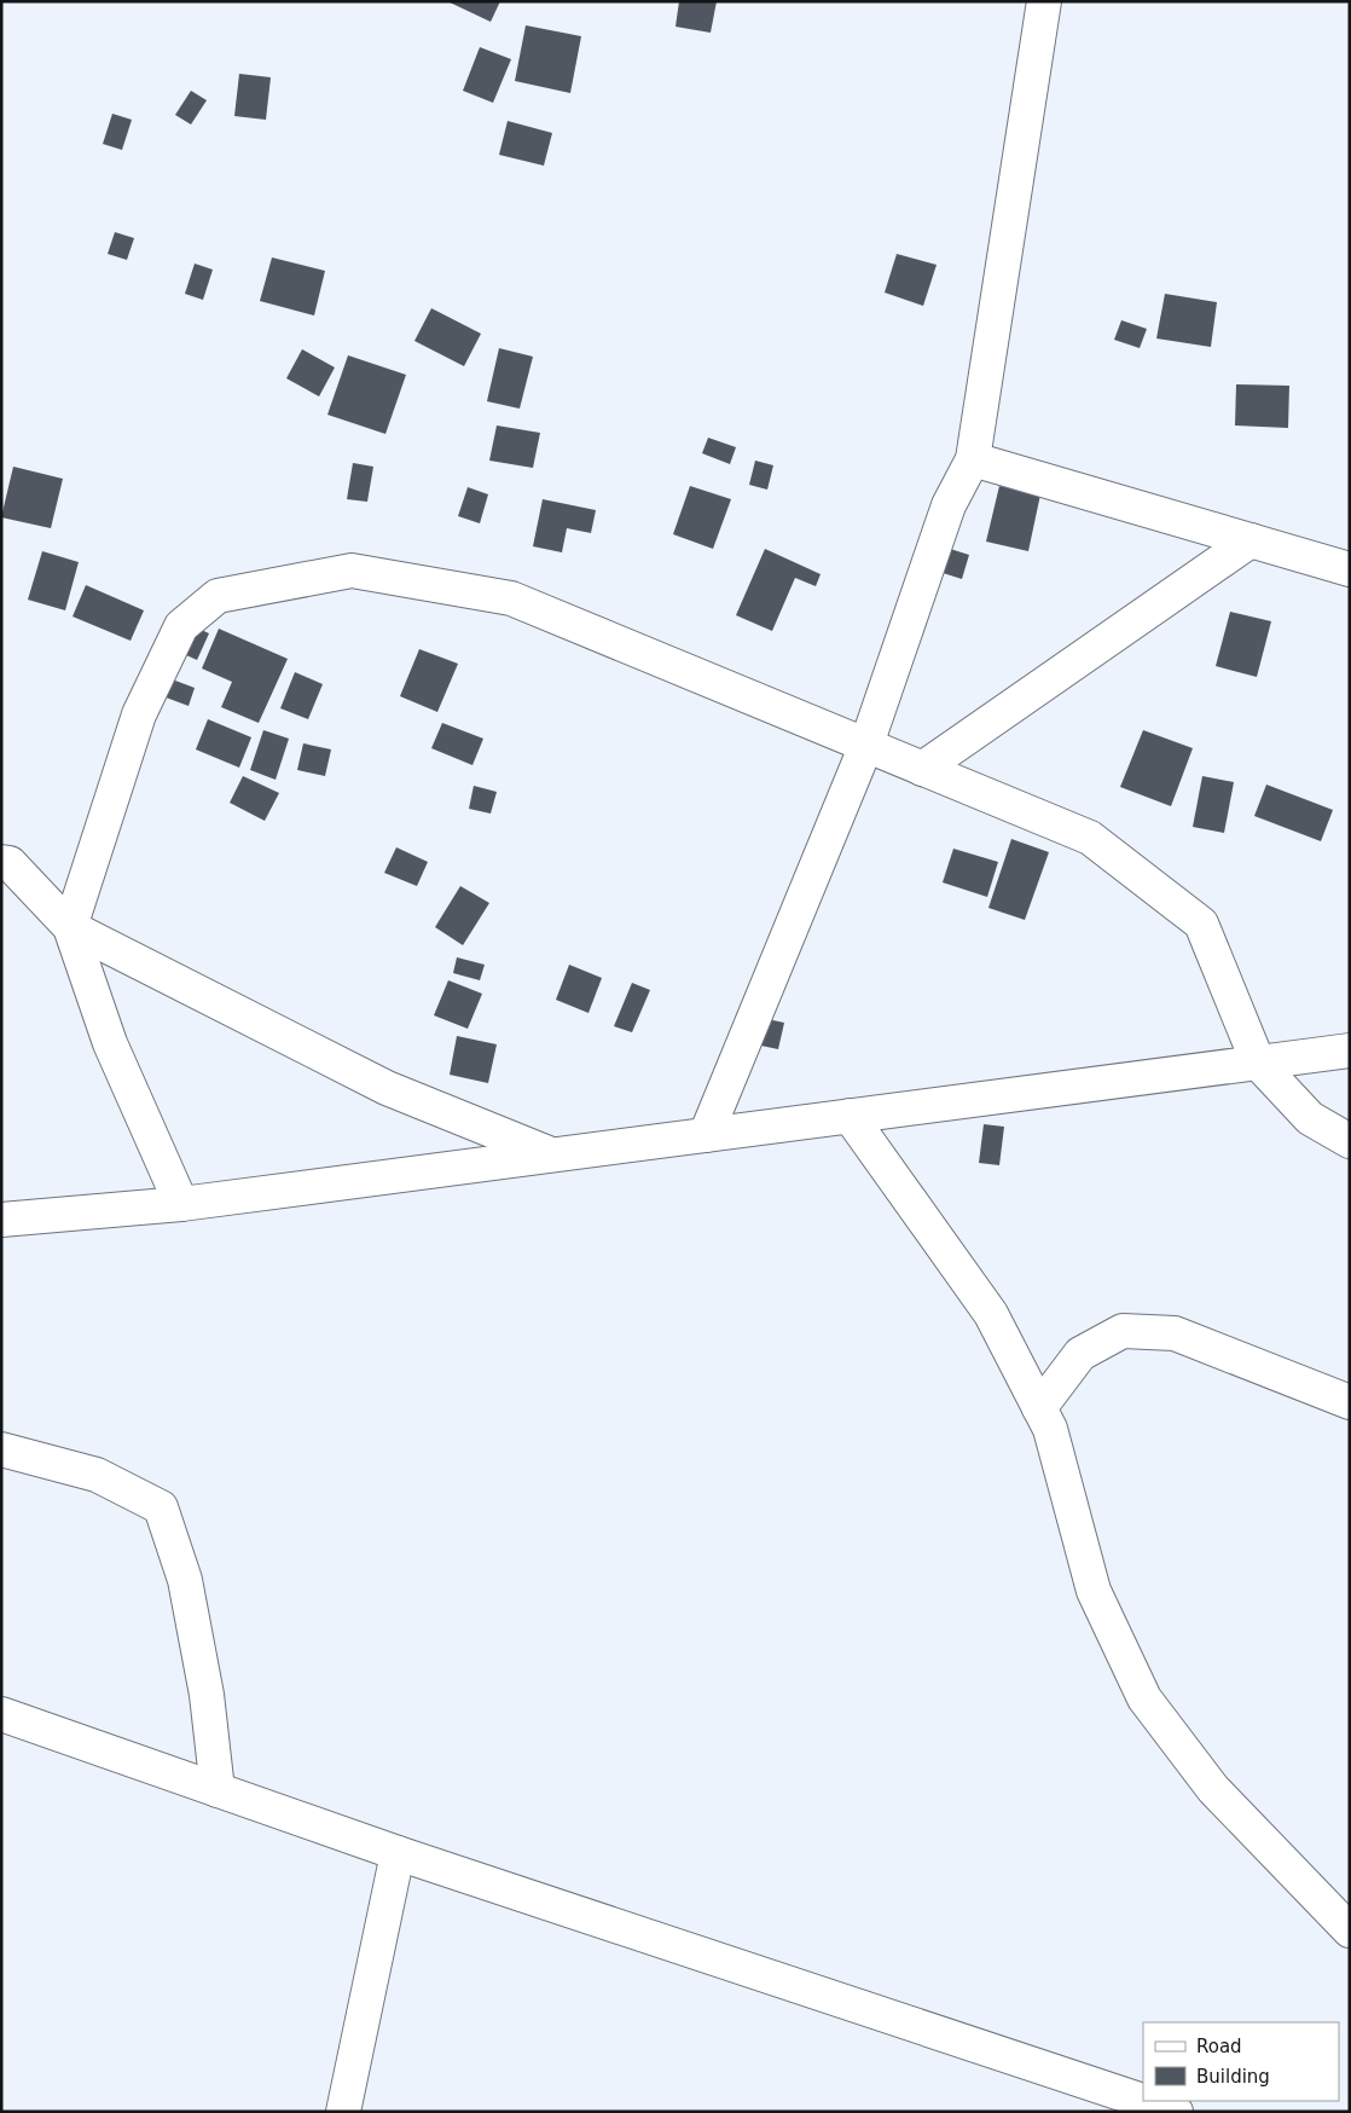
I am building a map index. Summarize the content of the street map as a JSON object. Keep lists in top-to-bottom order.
{
  "legend": ["Road", "Building"]
}
